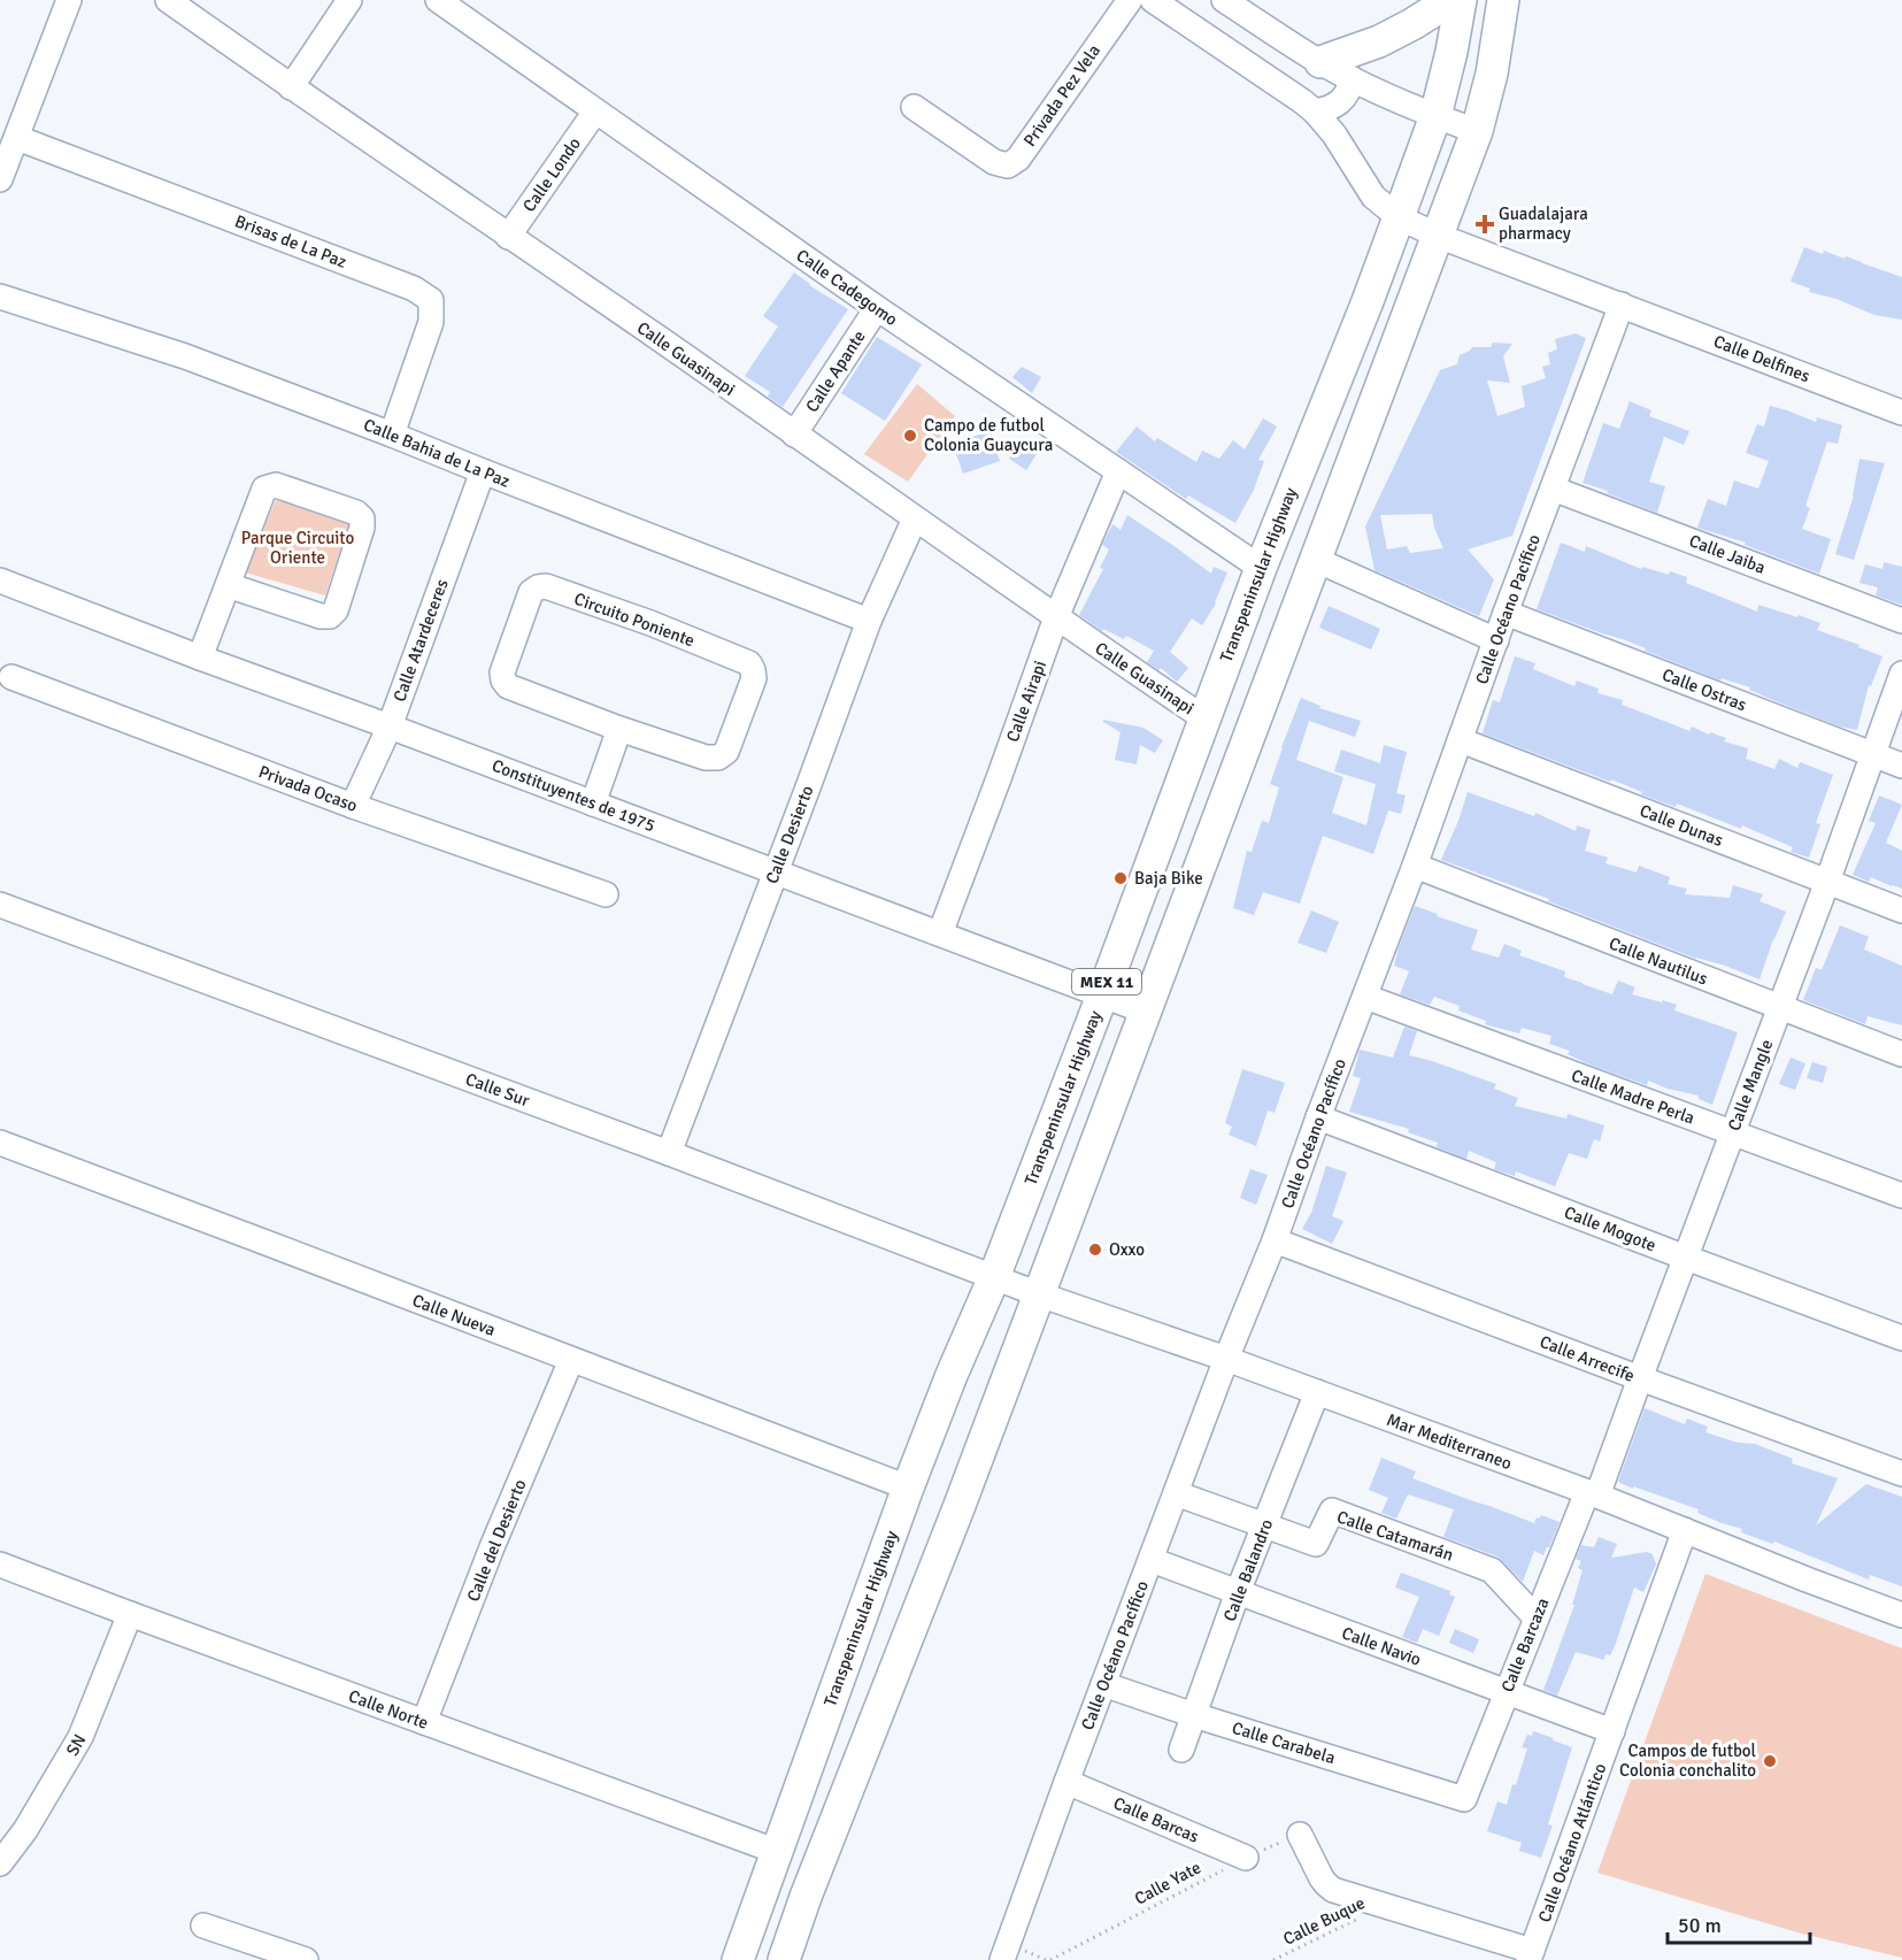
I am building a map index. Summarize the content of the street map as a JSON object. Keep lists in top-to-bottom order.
{
  "streets": {
    "main road": ["Transpeninsular Highway", "MEX 11"],
    "street": [
      "Privada Pez Vela",
      "Calle Londo",
      "Brisas de La Paz",
      "Calle Cadegomo",
      "Calle Guasinapi",
      "Calle Delfines",
      "Calle Apante",
      "Calle Bahia de La Paz",
      "Calle Jaiba",
      "Calle Océano Pacífico",
      "Circuito Poniente",
      "Calle Atardeceres",
      "Calle Ostras",
      "Calle Airapi",
      "Privada Ocaso",
      "Constituyentes de 1975",
      "Calle Dunas",
      "Calle Desierto",
      "Calle Nautilus",
      "Calle Mangle",
      "Calle Sur",
      "Calle Madre Perla",
      "Calle Mogote",
      "Calle Nueva",
      "Calle Arrecife",
      "Mar Mediterraneo",
      "Calle Catamarán",
      "Calle del Desierto",
      "Calle Balandro",
      "Calle Barcaza",
      "Calle Navio",
      "Calle Norte",
      "Calle Carabela",
      "SN",
      "Calle Barcas",
      "Calle Océano Atlántico"
    ],
    "path": ["Calle Yate", "Calle Buque"]
  },
  "crossings": [
    ["Calle Londo", "Calle Cadegomo"],
    ["Calle Londo", "Calle Guasinapi"],
    ["Brisas de La Paz", "Calle Bahia de La Paz"],
    ["Calle Cadegomo", "Calle Apante"],
    ["Calle Cadegomo", "Transpeninsular Highway"],
    ["Calle Cadegomo", "Calle Airapi"],
    ["Calle Guasinapi", "Calle Apante"],
    ["Calle Guasinapi", "Transpeninsular Highway"],
    ["Calle Guasinapi", "Calle Airapi"],
    ["Calle Guasinapi", "Calle Desierto"],
    ["Calle Delfines", "Transpeninsular Highway"],
    ["Calle Delfines", "Calle Océano Pacífico"],
    ["Calle Delfines", "MEX 11"],
    ["Calle Bahia de La Paz", "Calle Atardeceres"],
    ["Calle Bahia de La Paz", "Calle Desierto"],
    ["Calle Jaiba", "Calle Océano Pacífico"],
    ["Transpeninsular Highway", "Constituyentes de 1975"],
    ["Transpeninsular Highway", "Calle Sur"],
    ["Transpeninsular Highway", "Calle Nueva"],
    ["Transpeninsular Highway", "Mar Mediterraneo"],
    ["Transpeninsular Highway", "Calle Norte"],
    ["Calle Océano Pacífico", "Calle Ostras"],
    ["Calle Océano Pacífico", "Calle Dunas"],
    ["Calle Océano Pacífico", "Calle Nautilus"],
    ["Calle Océano Pacífico", "Calle Madre Perla"],
    ["Calle Océano Pacífico", "Calle Mogote"],
    ["Calle Océano Pacífico", "Calle Arrecife"],
    ["Calle Océano Pacífico", "Mar Mediterraneo"],
    ["Calle Océano Pacífico", "Calle Catamarán"],
    ["Calle Océano Pacífico", "Calle Navio"],
    ["Calle Océano Pacífico", "Calle Carabela"],
    ["Calle Océano Pacífico", "Calle Barcas"],
    ["Calle Atardeceres", "Privada Ocaso"],
    ["Calle Atardeceres", "Constituyentes de 1975"],
    ["Calle Ostras", "Calle Mangle"],
    ["Calle Airapi", "Constituyentes de 1975"],
    ["Constituyentes de 1975", "Calle Desierto"],
    ["Constituyentes de 1975", "MEX 11"],
    ["Calle Dunas", "Calle Mangle"],
    ["Calle Desierto", "Calle Sur"],
    ["Calle Nautilus", "Calle Mangle"],
    ["MEX 11", "Mar Mediterraneo"],
    ["Calle Mangle", "Calle Madre Perla"],
    ["Calle Mangle", "Calle Mogote"],
    ["Calle Mangle", "Calle Arrecife"],
    ["Calle Mangle", "Mar Mediterraneo"],
    ["Calle Mangle", "Calle Barcaza"],
    ["Calle Sur", "Mar Mediterraneo"],
    ["Calle Nueva", "Calle del Desierto"],
    ["Mar Mediterraneo", "Calle Balandro"],
    ["Mar Mediterraneo", "Calle Barcaza"],
    ["Mar Mediterraneo", "Calle Océano Atlántico"],
    ["Calle Catamarán", "Calle Balandro"],
    ["Calle Catamarán", "Calle Barcaza"],
    ["Calle del Desierto", "Calle Norte"],
    ["Calle Balandro", "Calle Navio"],
    ["Calle Balandro", "Calle Carabela"],
    ["Calle Barcaza", "Calle Navio"],
    ["Calle Barcaza", "Calle Carabela"],
    ["Calle Navio", "Calle Océano Atlántico"],
    ["Calle Norte", "SN"],
    ["Calle Barcas", "Calle Yate"]
  ],
  "parks": ["Parque Circuito Oriente"],
  "places": {
    "health": ["Guadalajara pharmacy"],
    "other": [
      "Campo de futbol Colonia Guaycura",
      "Baja Bike",
      "Oxxo",
      "Campos de futbol Colonia conchalito"
    ]
  },
  "scale_bar": "50 m"
}
